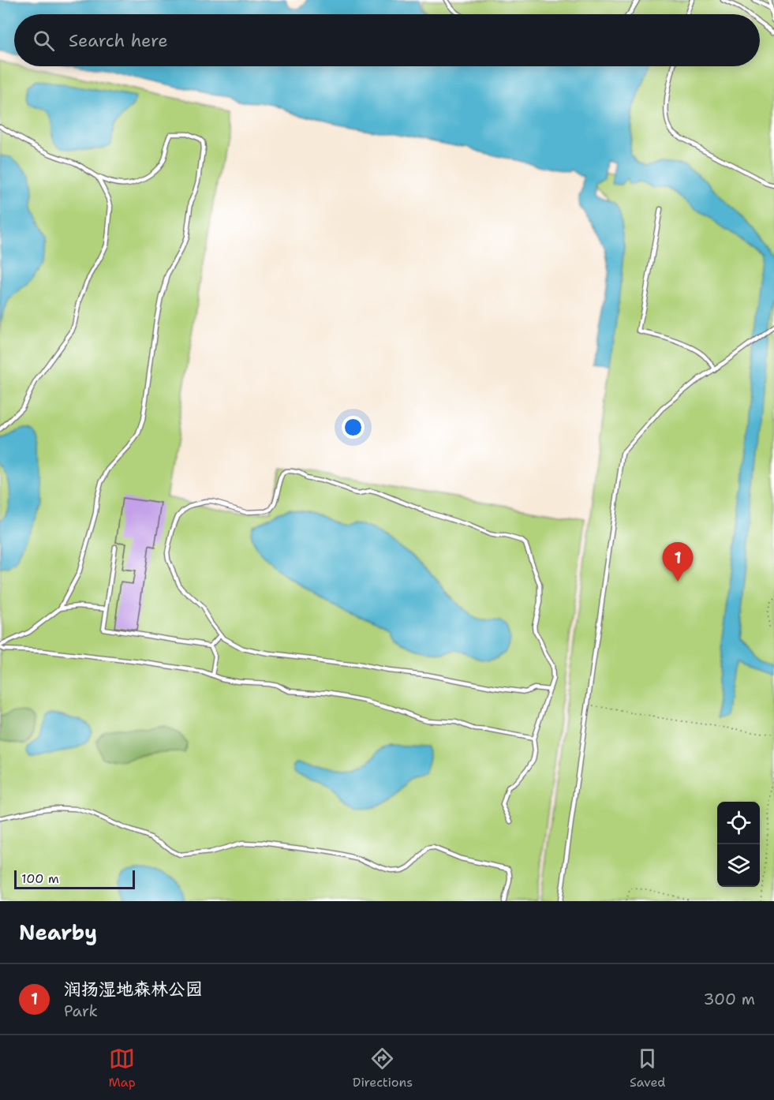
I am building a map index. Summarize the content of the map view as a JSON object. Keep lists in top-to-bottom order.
{
  "scale_bar": "100 m",
  "page": {
    "search": "Search here",
    "pins": "1",
    "scale": "100 m",
    "heading": "Nearby",
    "list": [
      {
        "mark": "1",
        "name": "润扬湿地森林公园",
        "note": "Park",
        "value": "300 m"
      }
    ],
    "nav": ["Map", "Directions", "Saved"]
  }
}
